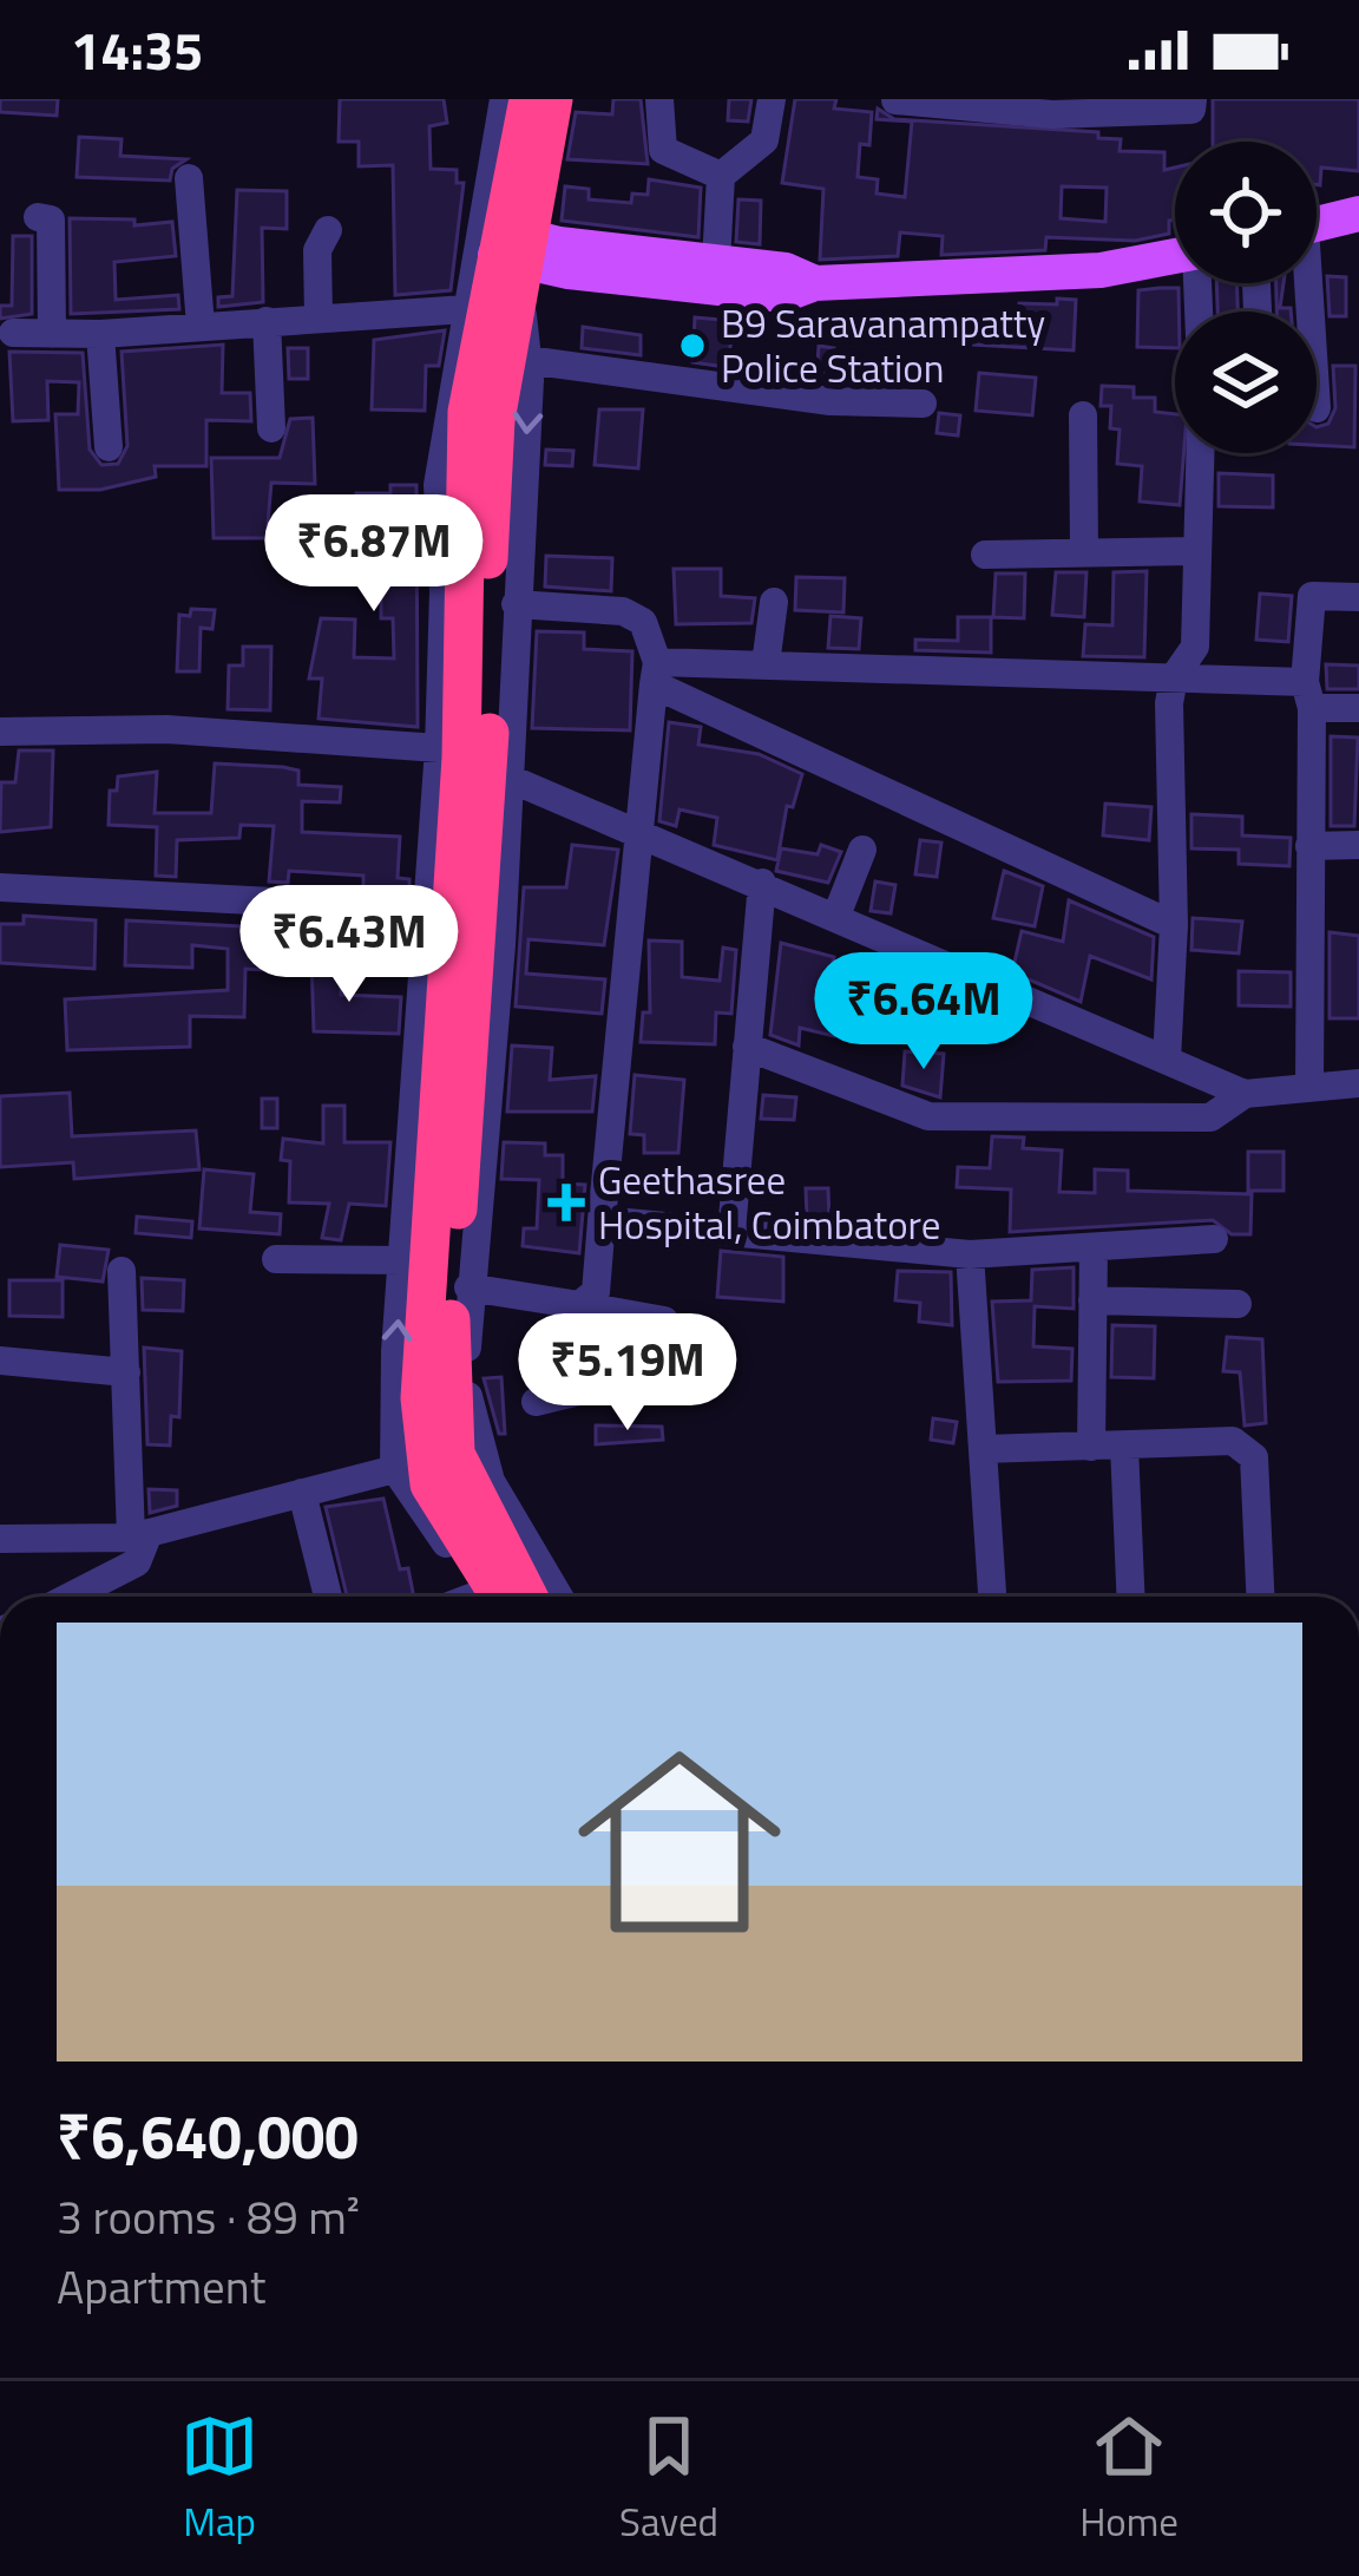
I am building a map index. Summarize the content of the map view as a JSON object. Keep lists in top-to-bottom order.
{
  "places": {
    "other": ["B9 Saravanampatty Police Station"],
    "health": ["Geethasree Hospital, Coimbatore"]
  },
  "page": {
    "status": "14:35",
    "price": [
      "₹6.87M",
      "₹6.43M",
      "₹6.64M",
      "₹5.19M"
    ],
    "list": [
      {
        "name": "₹6,640,000",
        "note": "3 rooms · 89 m² · Apartment"
      }
    ],
    "tabs": ["Map", "Saved", "Home"]
  }
}
